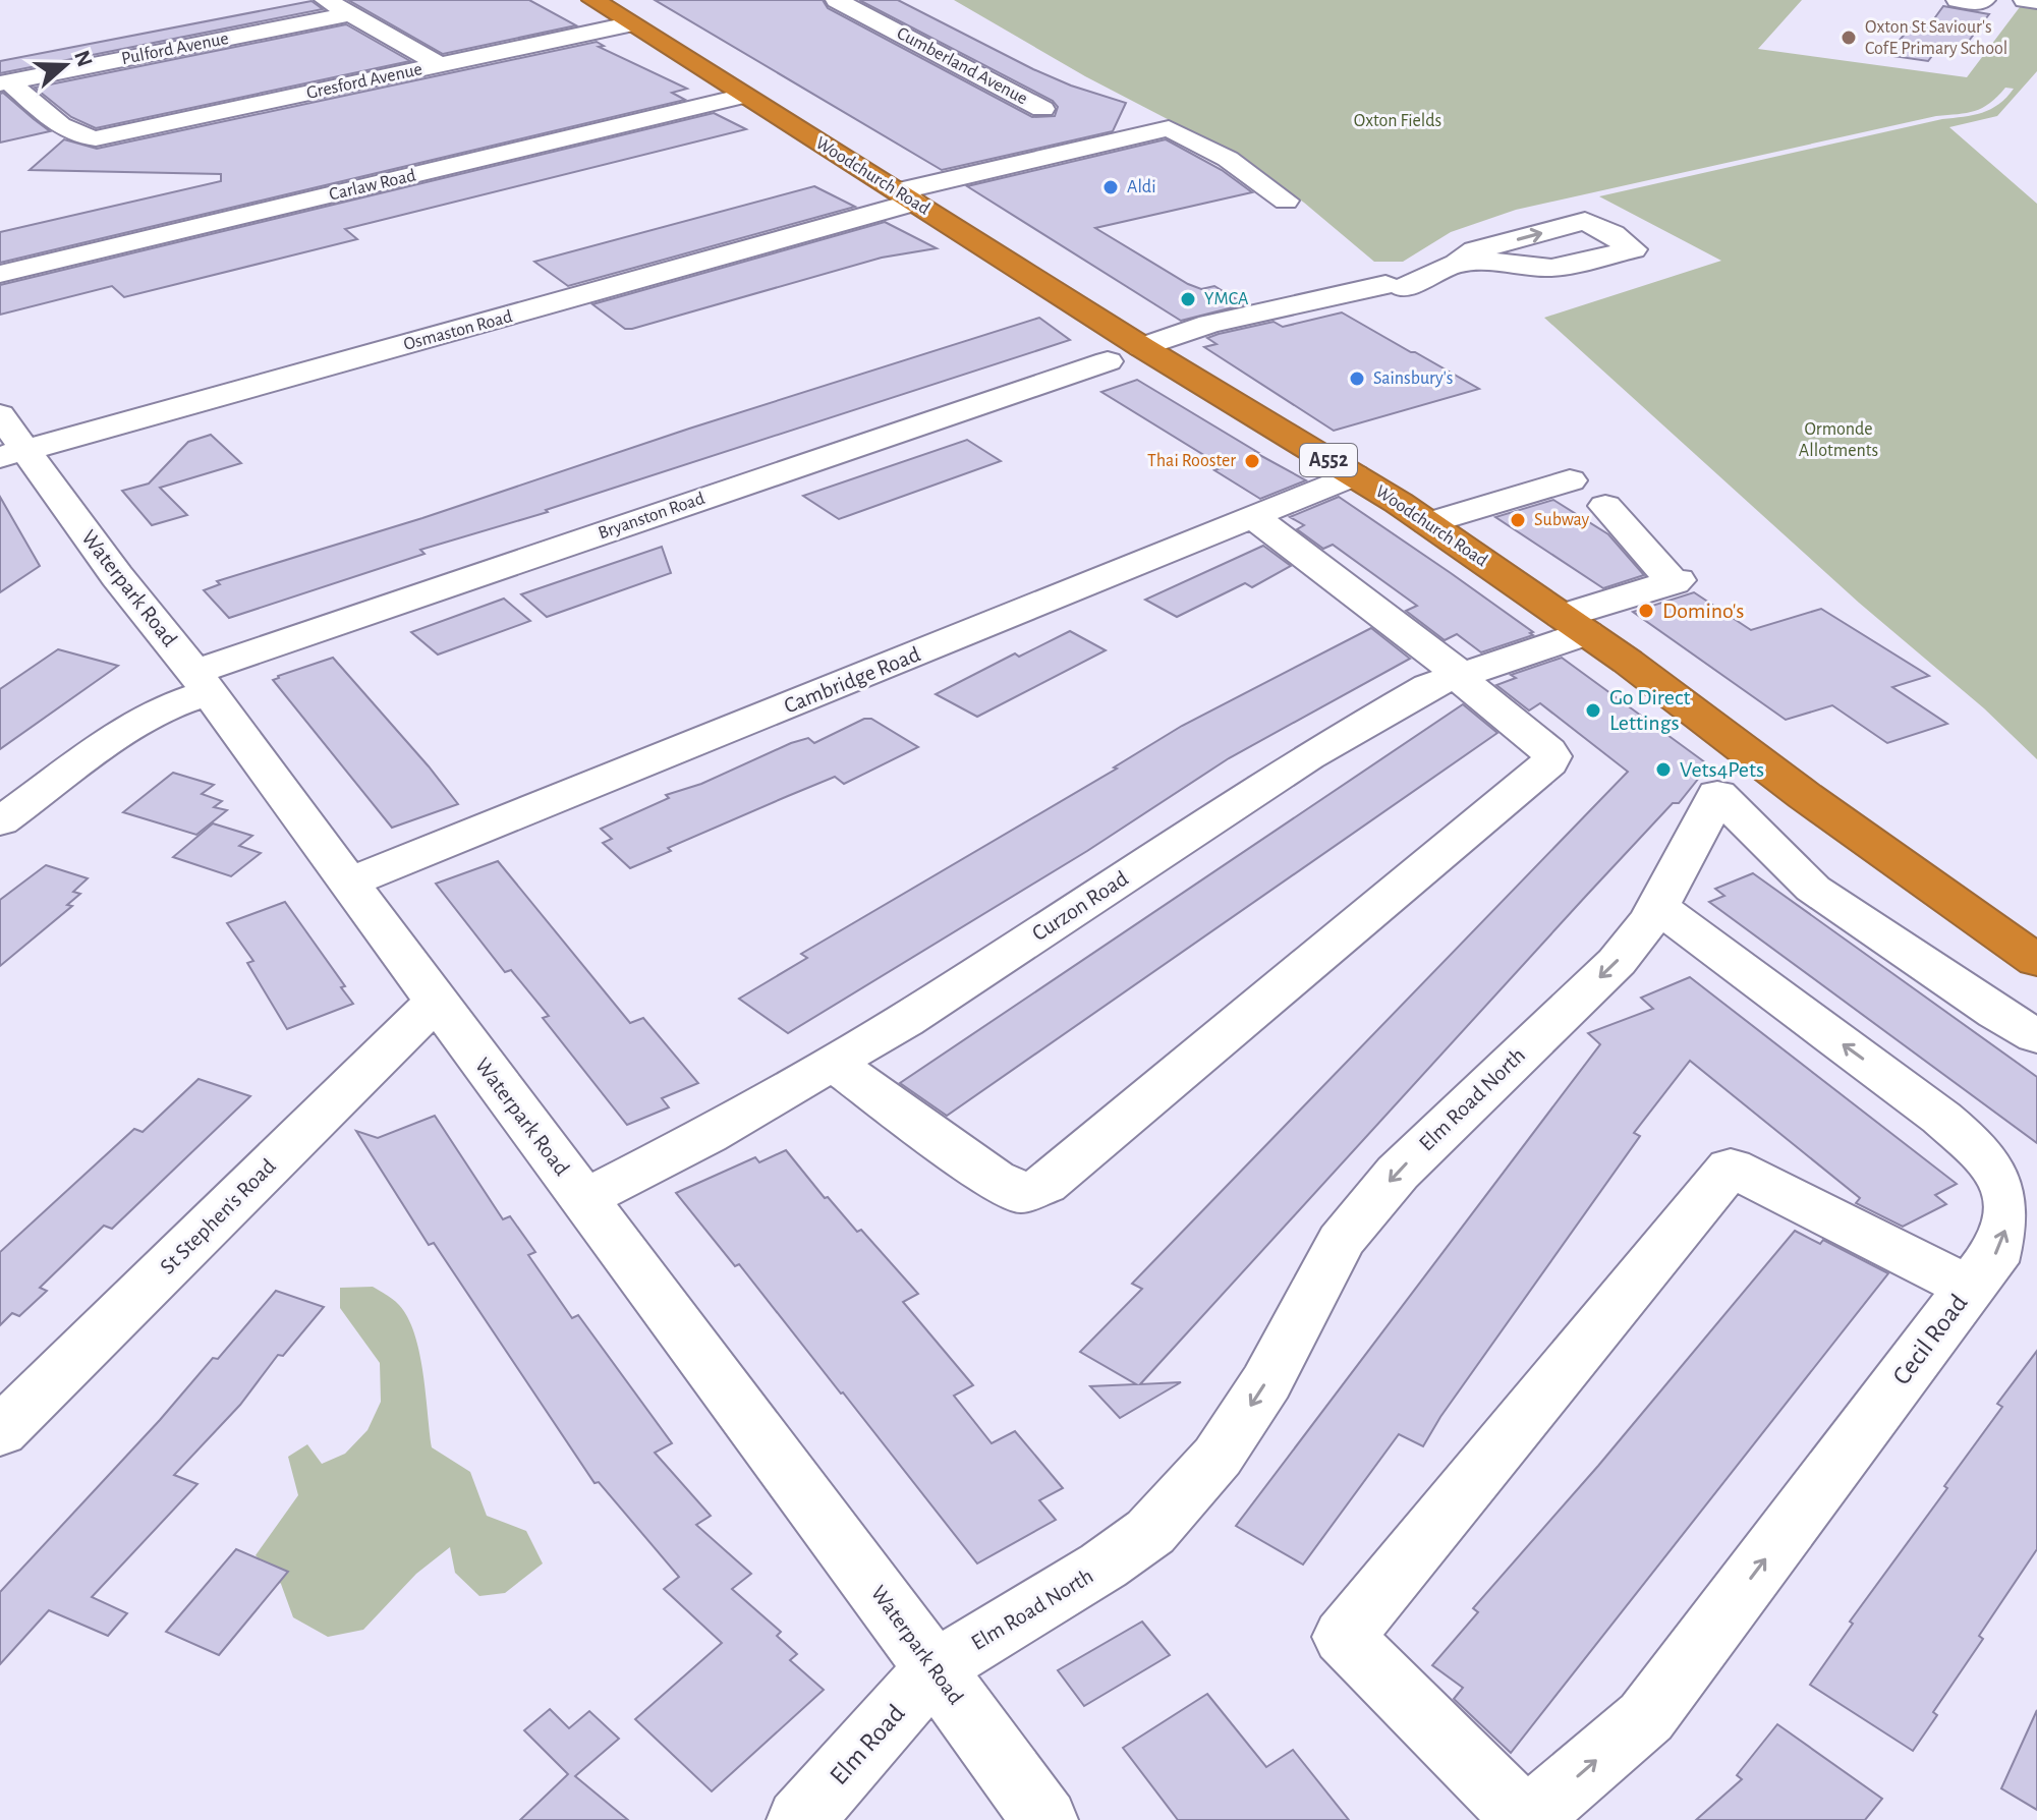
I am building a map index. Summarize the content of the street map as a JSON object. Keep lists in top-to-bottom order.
{
  "streets": {
    "highway": ["Woodchurch Road", "A552"],
    "street": [
      "Pulford Avenue",
      "Cumberland Avenue",
      "Gresford Avenue",
      "Carlaw Road",
      "Osmaston Road",
      "Bryanston Road",
      "Waterpark Road",
      "Cambridge Road",
      "Curzon Road",
      "Elm Road North",
      "St Stephen's Road",
      "Cecil Road",
      "Elm Road"
    ]
  },
  "crossings": [
    ["Pulford Avenue", "Gresford Avenue"],
    ["Gresford Avenue", "Woodchurch Road"],
    ["Woodchurch Road", "Carlaw Road"],
    ["Woodchurch Road", "Osmaston Road"],
    ["Woodchurch Road", "Cambridge Road"],
    ["Woodchurch Road", "Curzon Road"],
    ["Osmaston Road", "Waterpark Road"],
    ["Bryanston Road", "Waterpark Road"],
    ["Waterpark Road", "Cambridge Road"],
    ["Waterpark Road", "Curzon Road"],
    ["Waterpark Road", "Elm Road North"],
    ["Waterpark Road", "St Stephen's Road"],
    ["Waterpark Road", "Elm Road"],
    ["Elm Road North", "Cecil Road"],
    ["Elm Road North", "Elm Road"]
  ],
  "one_way": ["Elm Road North"],
  "parks": ["Oxton Fields", "Ormonde Allotments"],
  "places": [
    "Oxton St Saviour's CofE Primary School",
    "Aldi",
    "YMCA",
    "Sainsbury's",
    "Thai Rooster",
    "Subway",
    "Domino's",
    "Go Direct Lettings",
    "Vets4Pets"
  ],
  "north": "right"
}
